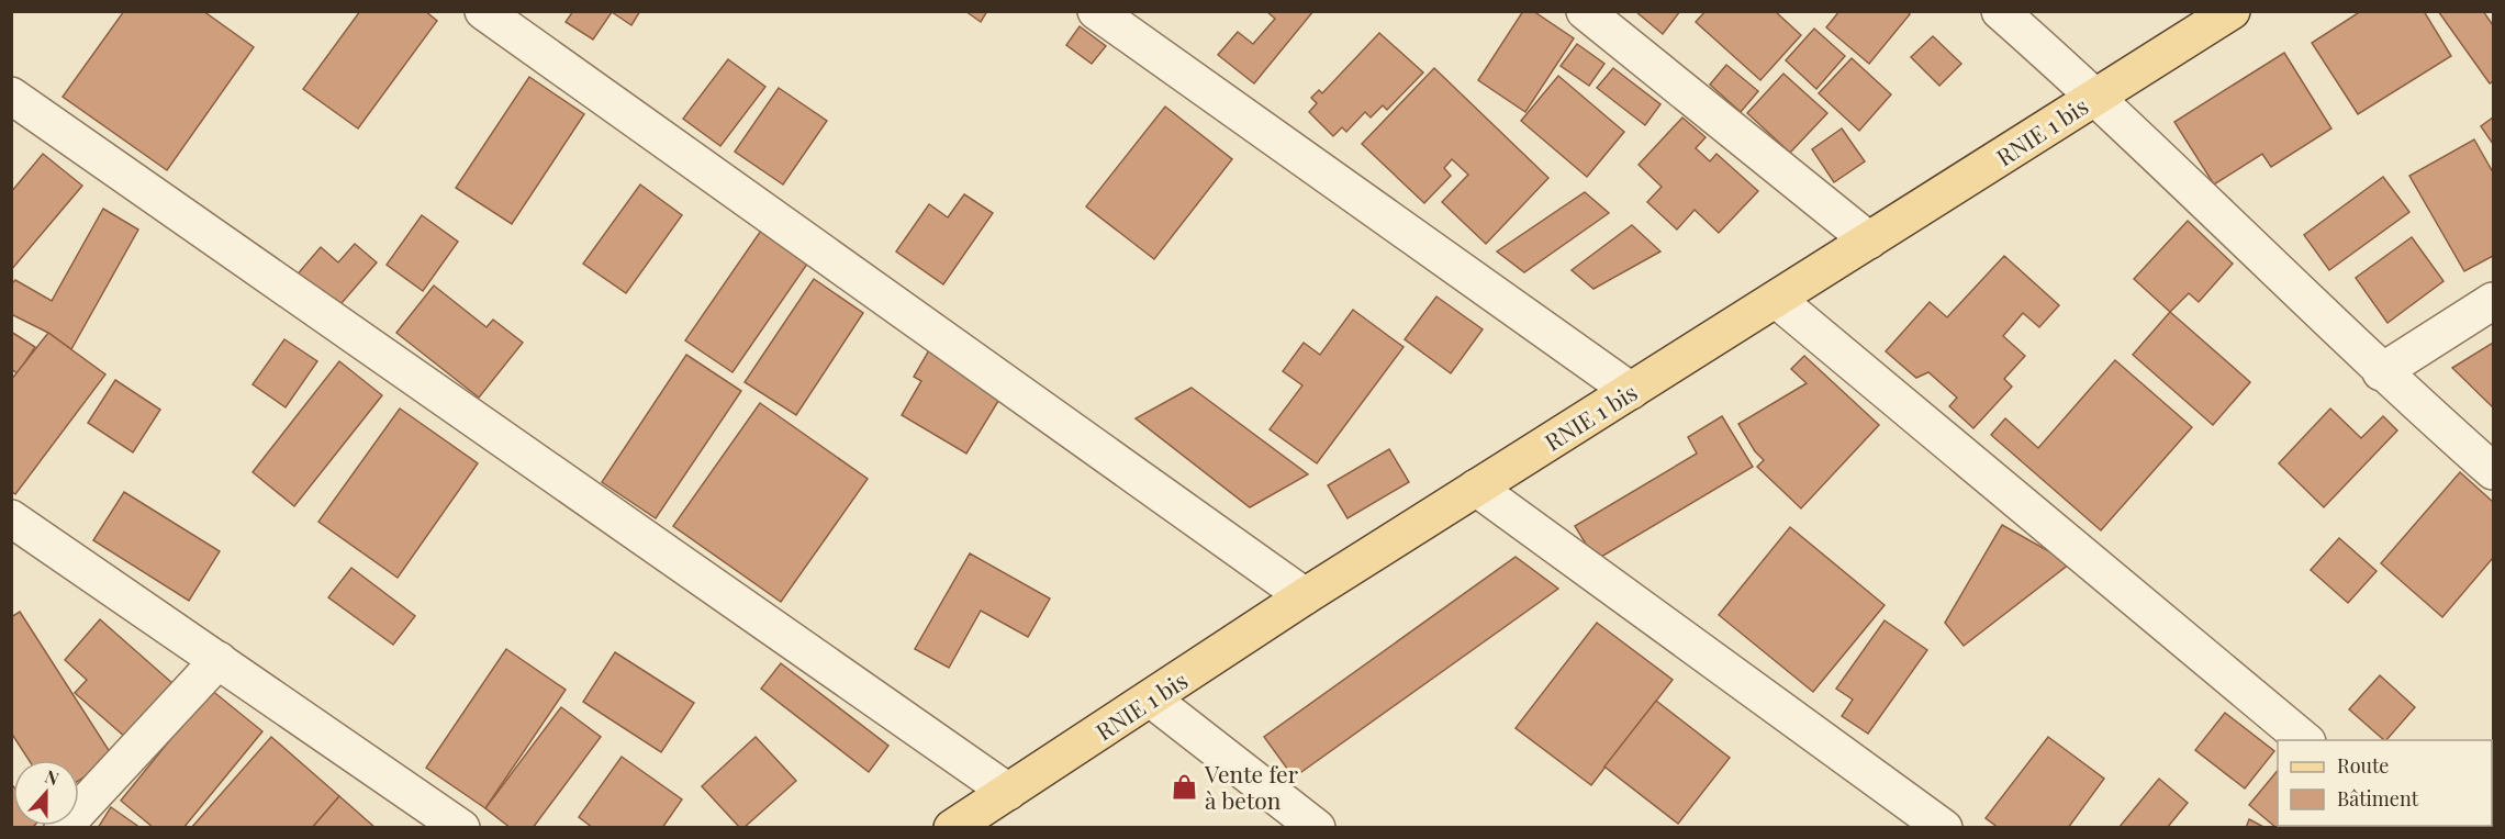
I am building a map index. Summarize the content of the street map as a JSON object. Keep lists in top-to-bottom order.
{
  "streets": {
    "main road": ["RNIE 1 bis"]
  },
  "places": {
    "shop": ["Vente fer à beton"]
  },
  "legend": ["Route", "Bâtiment"],
  "north": "top"
}
